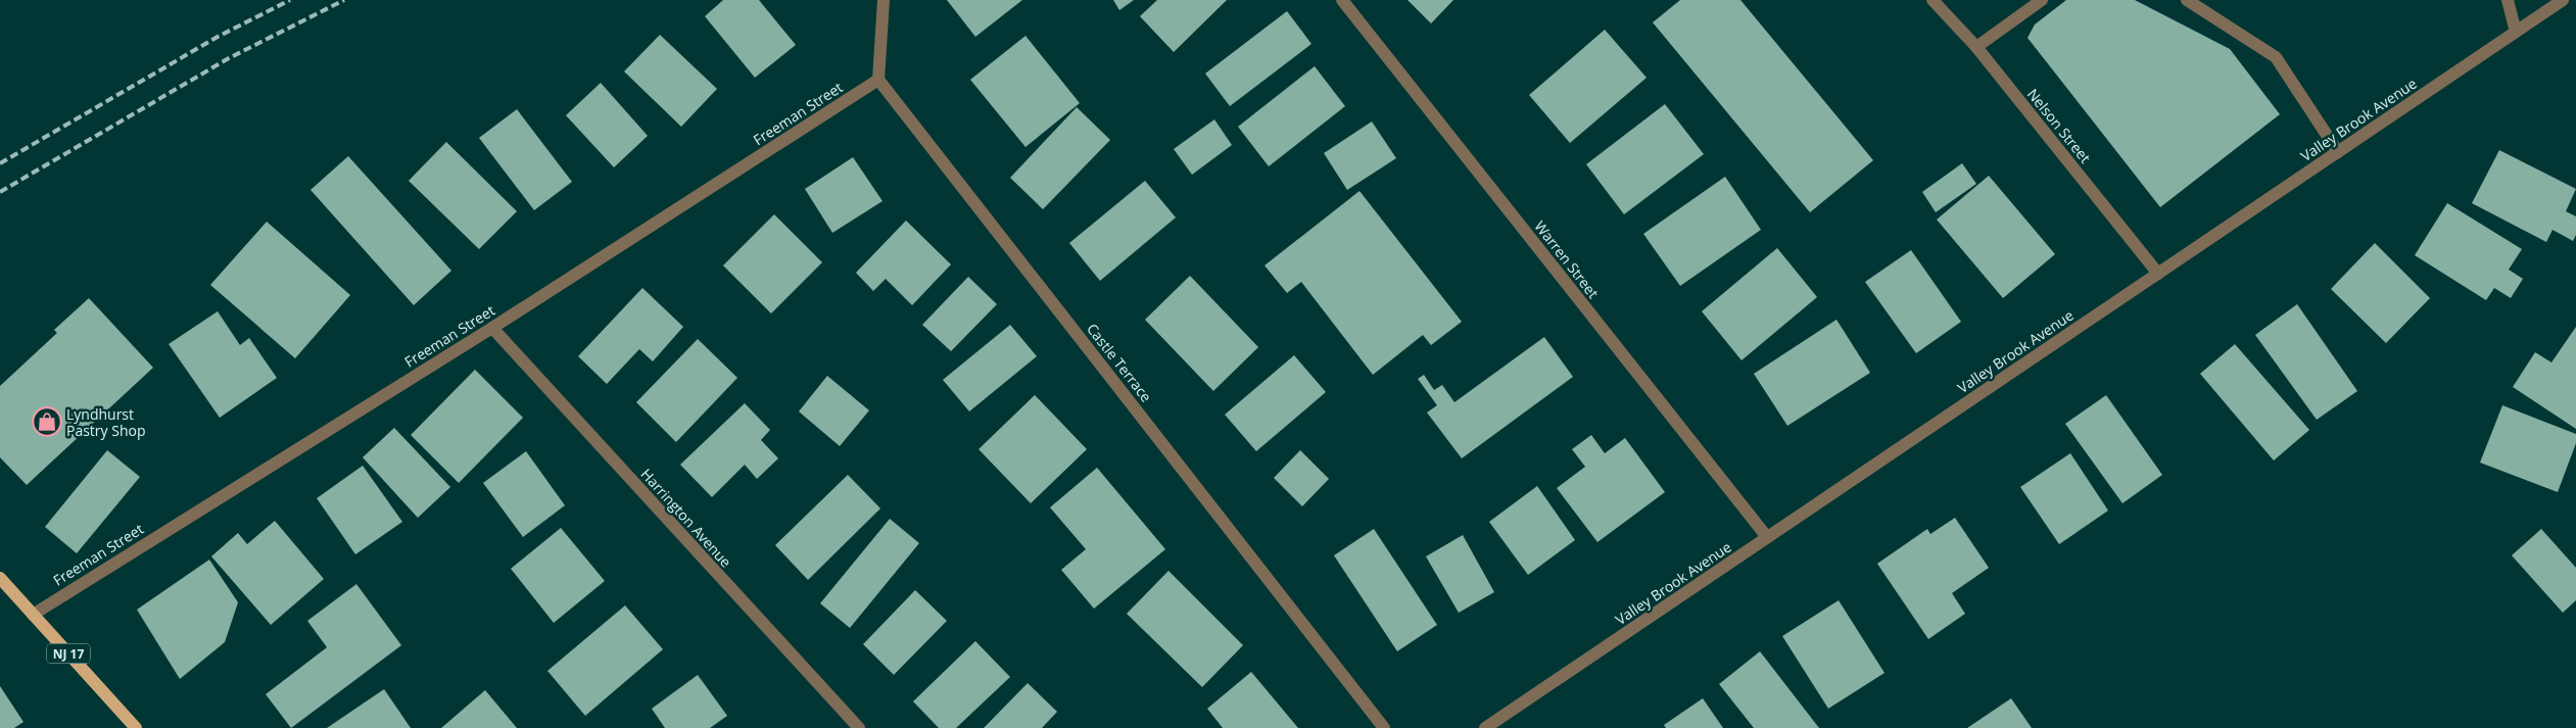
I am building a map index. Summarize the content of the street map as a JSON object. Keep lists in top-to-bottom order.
{
  "streets": {
    "main road": ["NJ 17"],
    "street": [
      "Freeman Street",
      "Valley Brook Avenue",
      "Nelson Street",
      "Warren Street",
      "Castle Terrace",
      "Harrington Avenue"
    ]
  },
  "crossings": [
    ["Freeman Street", "Castle Terrace"],
    ["Freeman Street", "Harrington Avenue"],
    ["Freeman Street", "NJ 17"],
    ["Valley Brook Avenue", "Nelson Street"],
    ["Valley Brook Avenue", "Warren Street"]
  ],
  "places": {
    "shop": ["Lyndhurst Pastry Shop"]
  }
}
